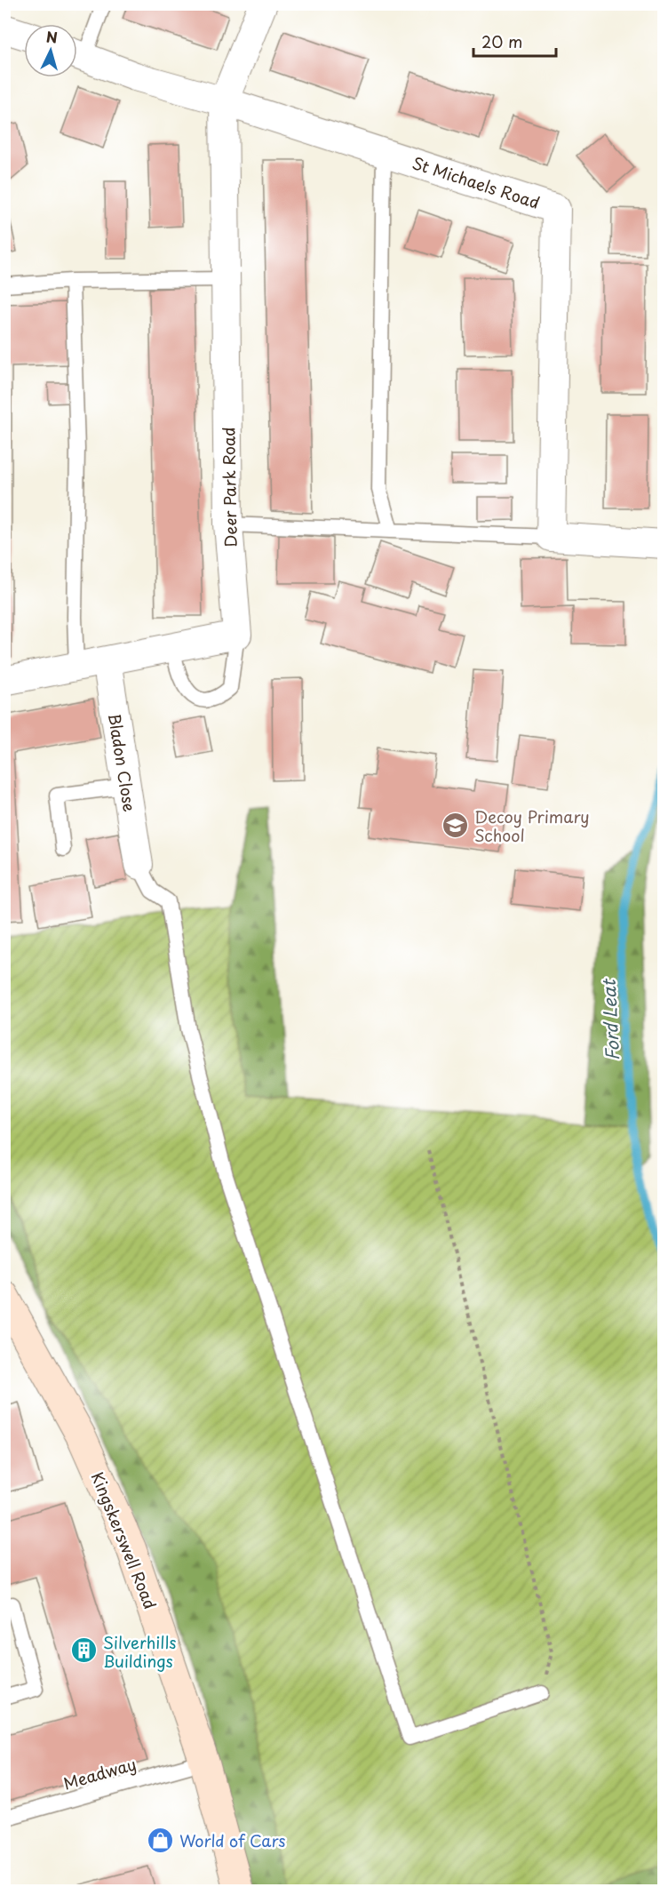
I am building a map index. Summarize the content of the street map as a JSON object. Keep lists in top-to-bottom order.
{
  "streets": {
    "street": [
      "St Michaels Road",
      "Deer Park Road",
      "Bladon Close",
      "Kingskerswell Road"
    ],
    "lane": ["Meadway"]
  },
  "crossings": [
    ["St Michaels Road", "Deer Park Road"],
    ["Kingskerswell Road", "Meadway"]
  ],
  "water": ["Ford Leat"],
  "places": {
    "school or university": ["Decoy Primary School"],
    "building": ["Silverhills Buildings"],
    "shop": ["World of Cars"]
  },
  "scale_bar": "20 m",
  "north": "top"
}
